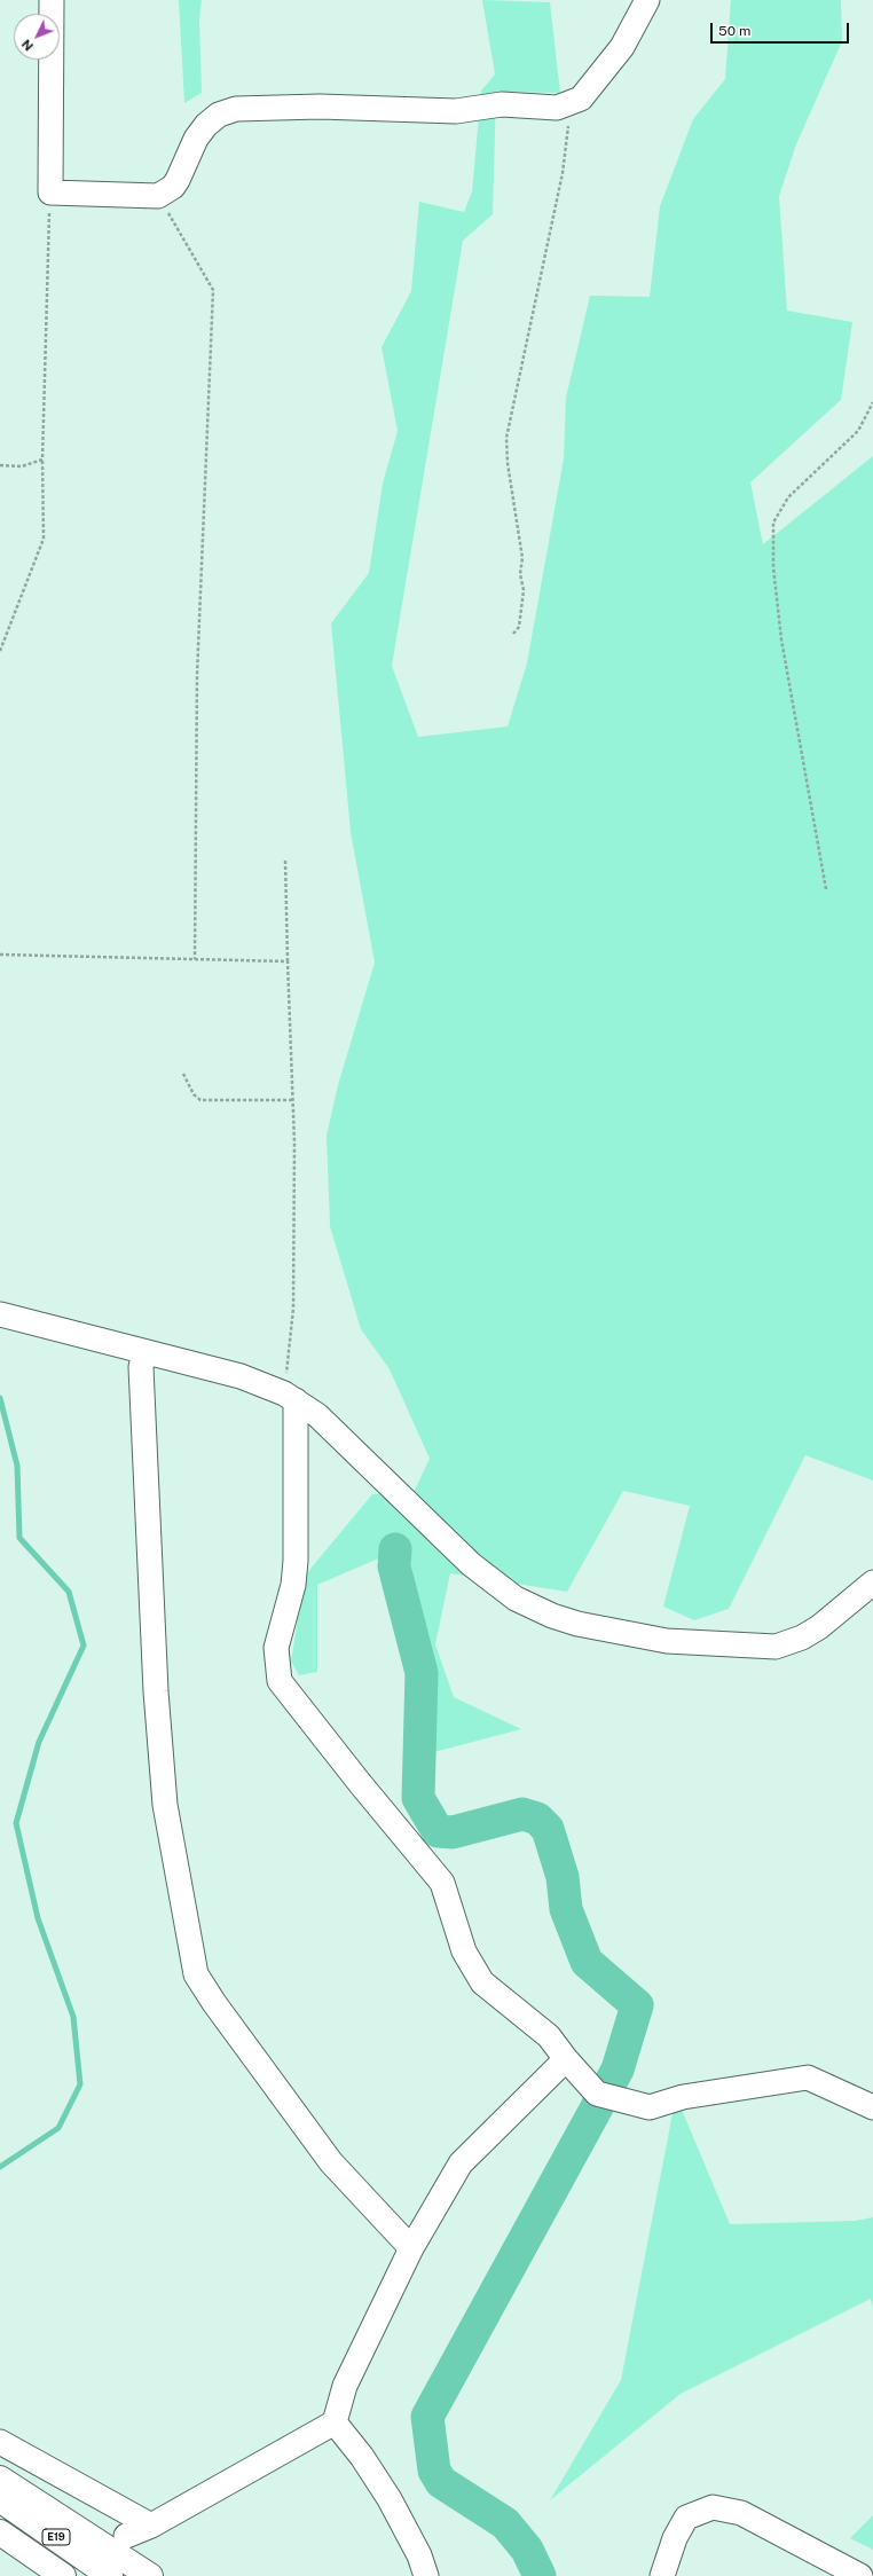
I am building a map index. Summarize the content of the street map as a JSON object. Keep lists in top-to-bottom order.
{
  "streets": {
    "highway": ["E19"]
  },
  "scale_bar": "50 m",
  "north": "bottom left"
}
